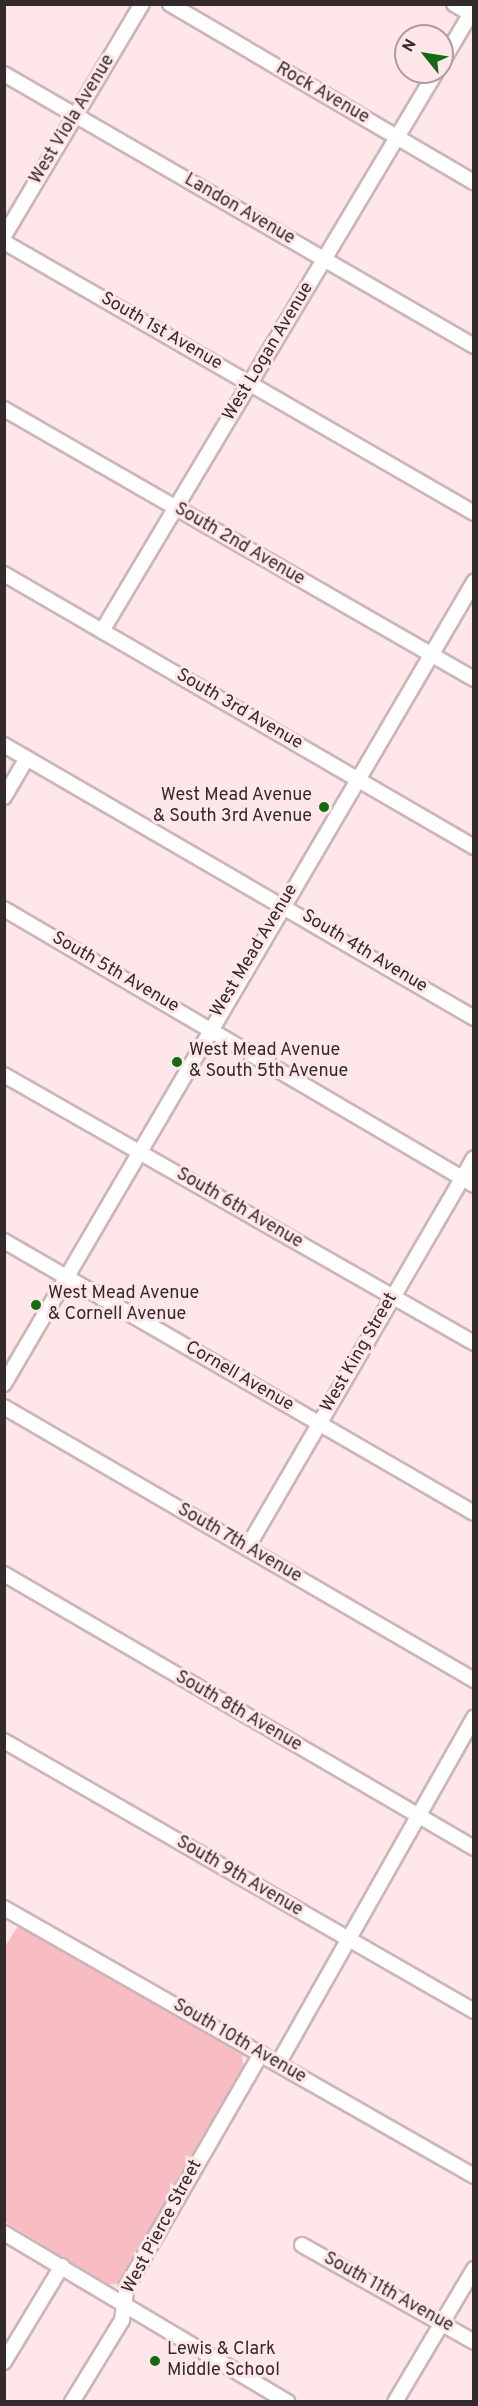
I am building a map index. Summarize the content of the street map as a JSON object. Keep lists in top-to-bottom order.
{
  "streets": {
    "street": [
      "Rock Avenue",
      "West Viola Avenue",
      "Landon Avenue",
      "South 1st Avenue",
      "West Logan Avenue",
      "South 2nd Avenue",
      "South 3rd Avenue",
      "West Mead Avenue",
      "South 4th Avenue",
      "South 5th Avenue",
      "South 6th Avenue",
      "West King Street",
      "Cornell Avenue",
      "South 7th Avenue",
      "South 8th Avenue",
      "South 9th Avenue",
      "South 10th Avenue",
      "West Pierce Street",
      "South 11th Avenue"
    ]
  },
  "crossings": [
    ["Rock Avenue", "West Logan Avenue"],
    ["West Viola Avenue", "Landon Avenue"],
    ["Landon Avenue", "West Logan Avenue"],
    ["South 1st Avenue", "West Logan Avenue"],
    ["West Logan Avenue", "South 2nd Avenue"],
    ["West Logan Avenue", "South 3rd Avenue"],
    ["South 2nd Avenue", "West Mead Avenue"],
    ["South 3rd Avenue", "West Mead Avenue"],
    ["West Mead Avenue", "South 4th Avenue"],
    ["West Mead Avenue", "South 5th Avenue"],
    ["West Mead Avenue", "South 6th Avenue"],
    ["West Mead Avenue", "Cornell Avenue"],
    ["South 5th Avenue", "West King Street"],
    ["South 6th Avenue", "West King Street"],
    ["West King Street", "Cornell Avenue"],
    ["West King Street", "South 7th Avenue"],
    ["South 10th Avenue", "West Pierce Street"]
  ],
  "places": [
    "West Mead Avenue & South 3rd Avenue",
    "West Mead Avenue & South 5th Avenue",
    "West Mead Avenue & Cornell Avenue",
    "Lewis & Clark Middle School"
  ],
  "north": "top left"
}
